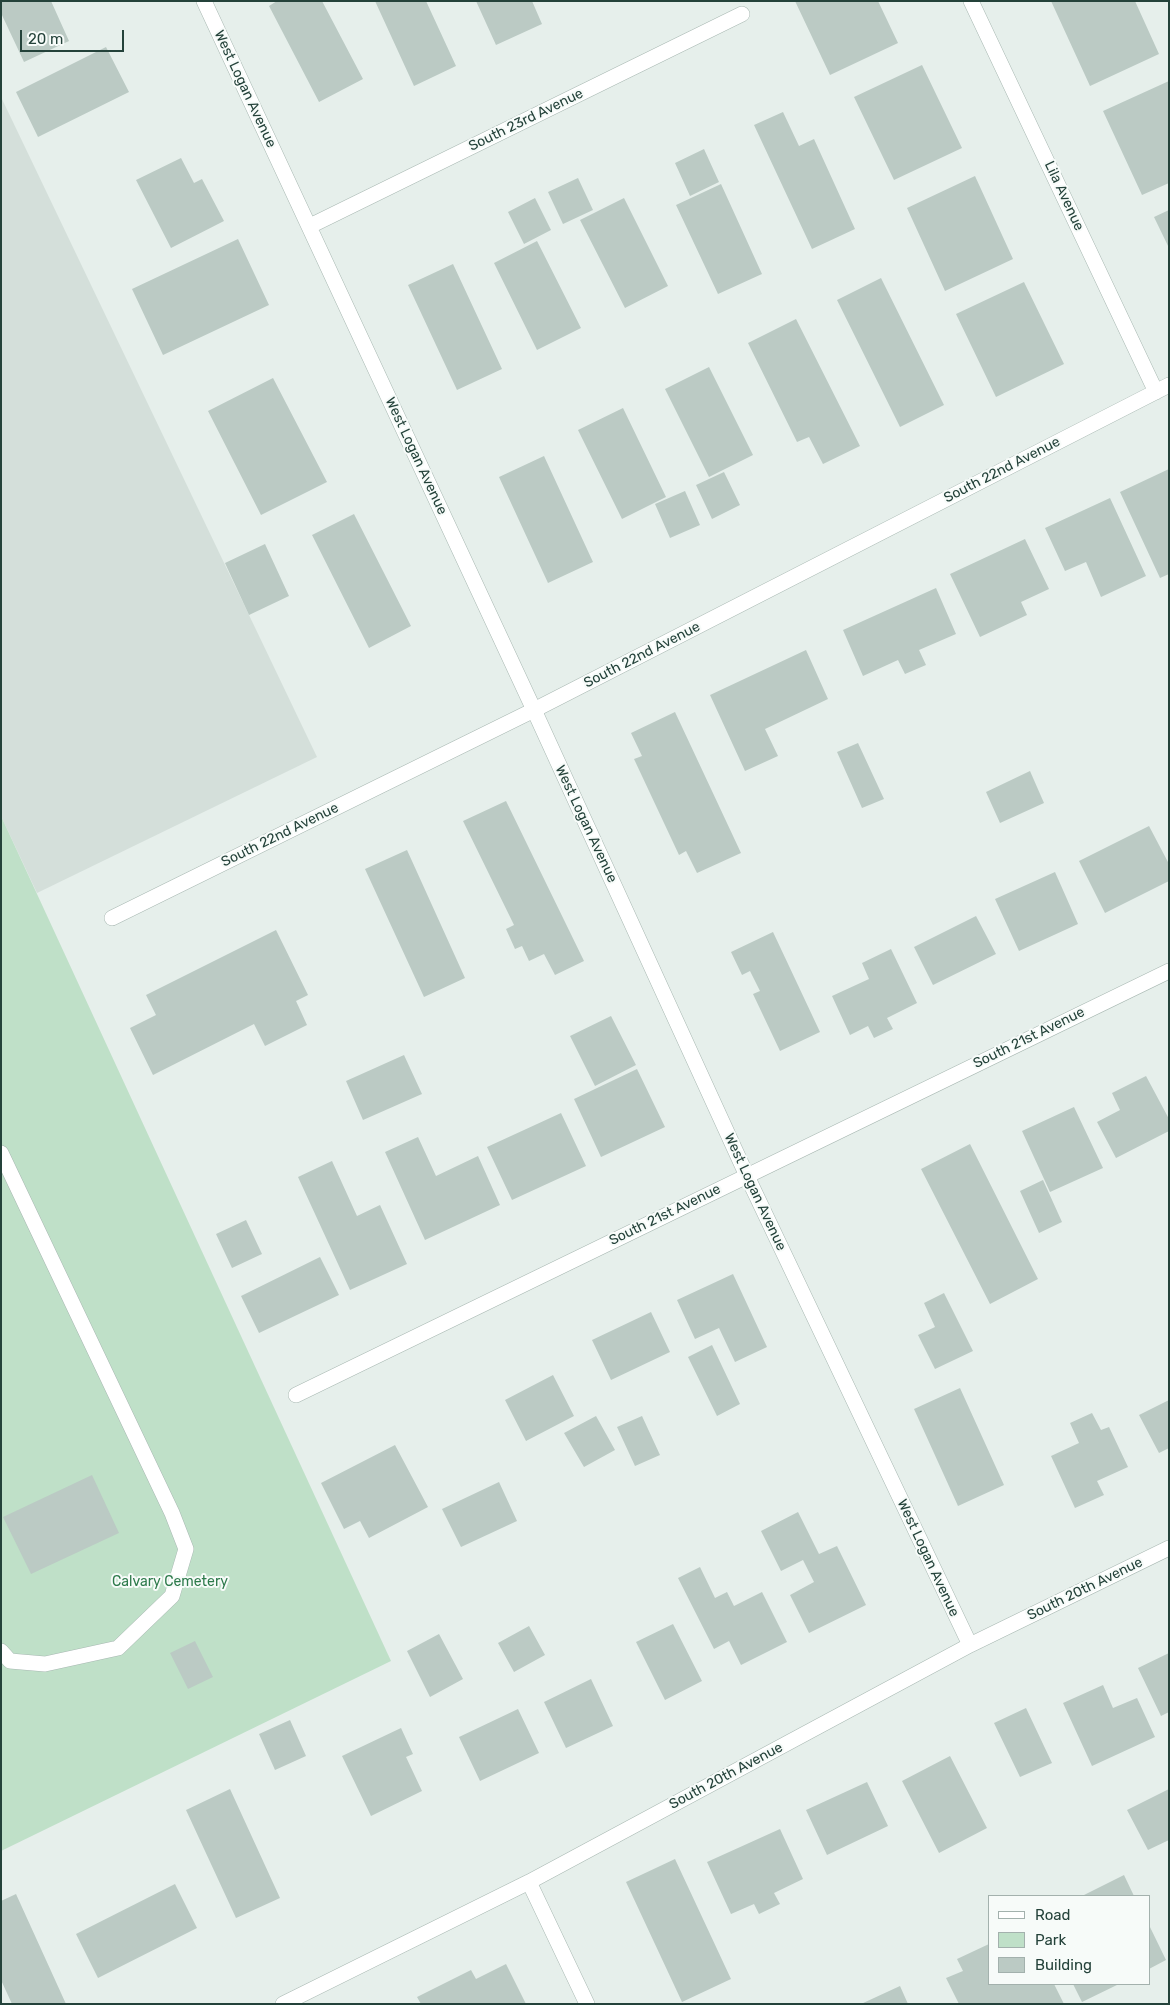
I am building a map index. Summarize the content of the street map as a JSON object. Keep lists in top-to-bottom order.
{
  "streets": {
    "street": [
      "West Logan Avenue",
      "South 23rd Avenue",
      "Lila Avenue",
      "South 22nd Avenue",
      "South 21st Avenue",
      "South 20th Avenue"
    ]
  },
  "crossings": [
    ["West Logan Avenue", "South 23rd Avenue"],
    ["West Logan Avenue", "South 22nd Avenue"],
    ["West Logan Avenue", "South 21st Avenue"],
    ["West Logan Avenue", "South 20th Avenue"],
    ["Lila Avenue", "South 22nd Avenue"]
  ],
  "parks": ["Calvary Cemetery"],
  "legend": ["Road", "Park", "Building"],
  "scale_bar": "20 m"
}
